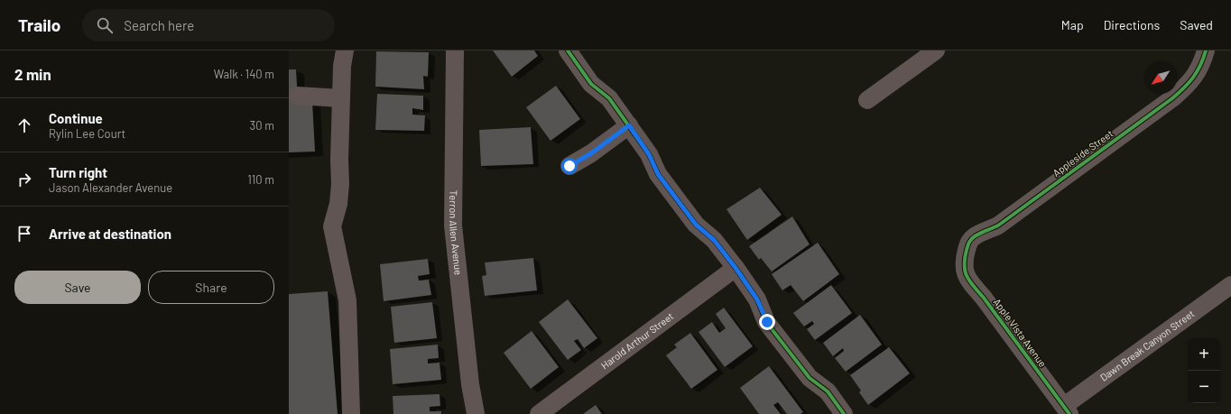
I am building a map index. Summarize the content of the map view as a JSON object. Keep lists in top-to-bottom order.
{
  "streets": {
    "street": [
      "Appleside Street",
      "Terron Allen Avenue",
      "Apple Vista Avenue",
      "Harold Arthur Street",
      "Dawn Break Canyon Street"
    ]
  },
  "crossings": [
    ["Appleside Street", "Apple Vista Avenue"],
    ["Apple Vista Avenue", "Dawn Break Canyon Street"]
  ],
  "north": "bottom left",
  "page": {
    "header": "Trailo",
    "search": "Search here",
    "nav": ["Map", "Directions", "Saved"],
    "heading": ["2 min", "Walk · 140 m"],
    "list": [
      ["Continue", "Rylin Lee Court", "30 m"],
      ["Turn right", "Jason Alexander Avenue", "110 m"],
      "Arrive at destination"
    ],
    "buttons": ["Save", "Share"],
    "map_buttons": ["+", "−"]
  }
}
